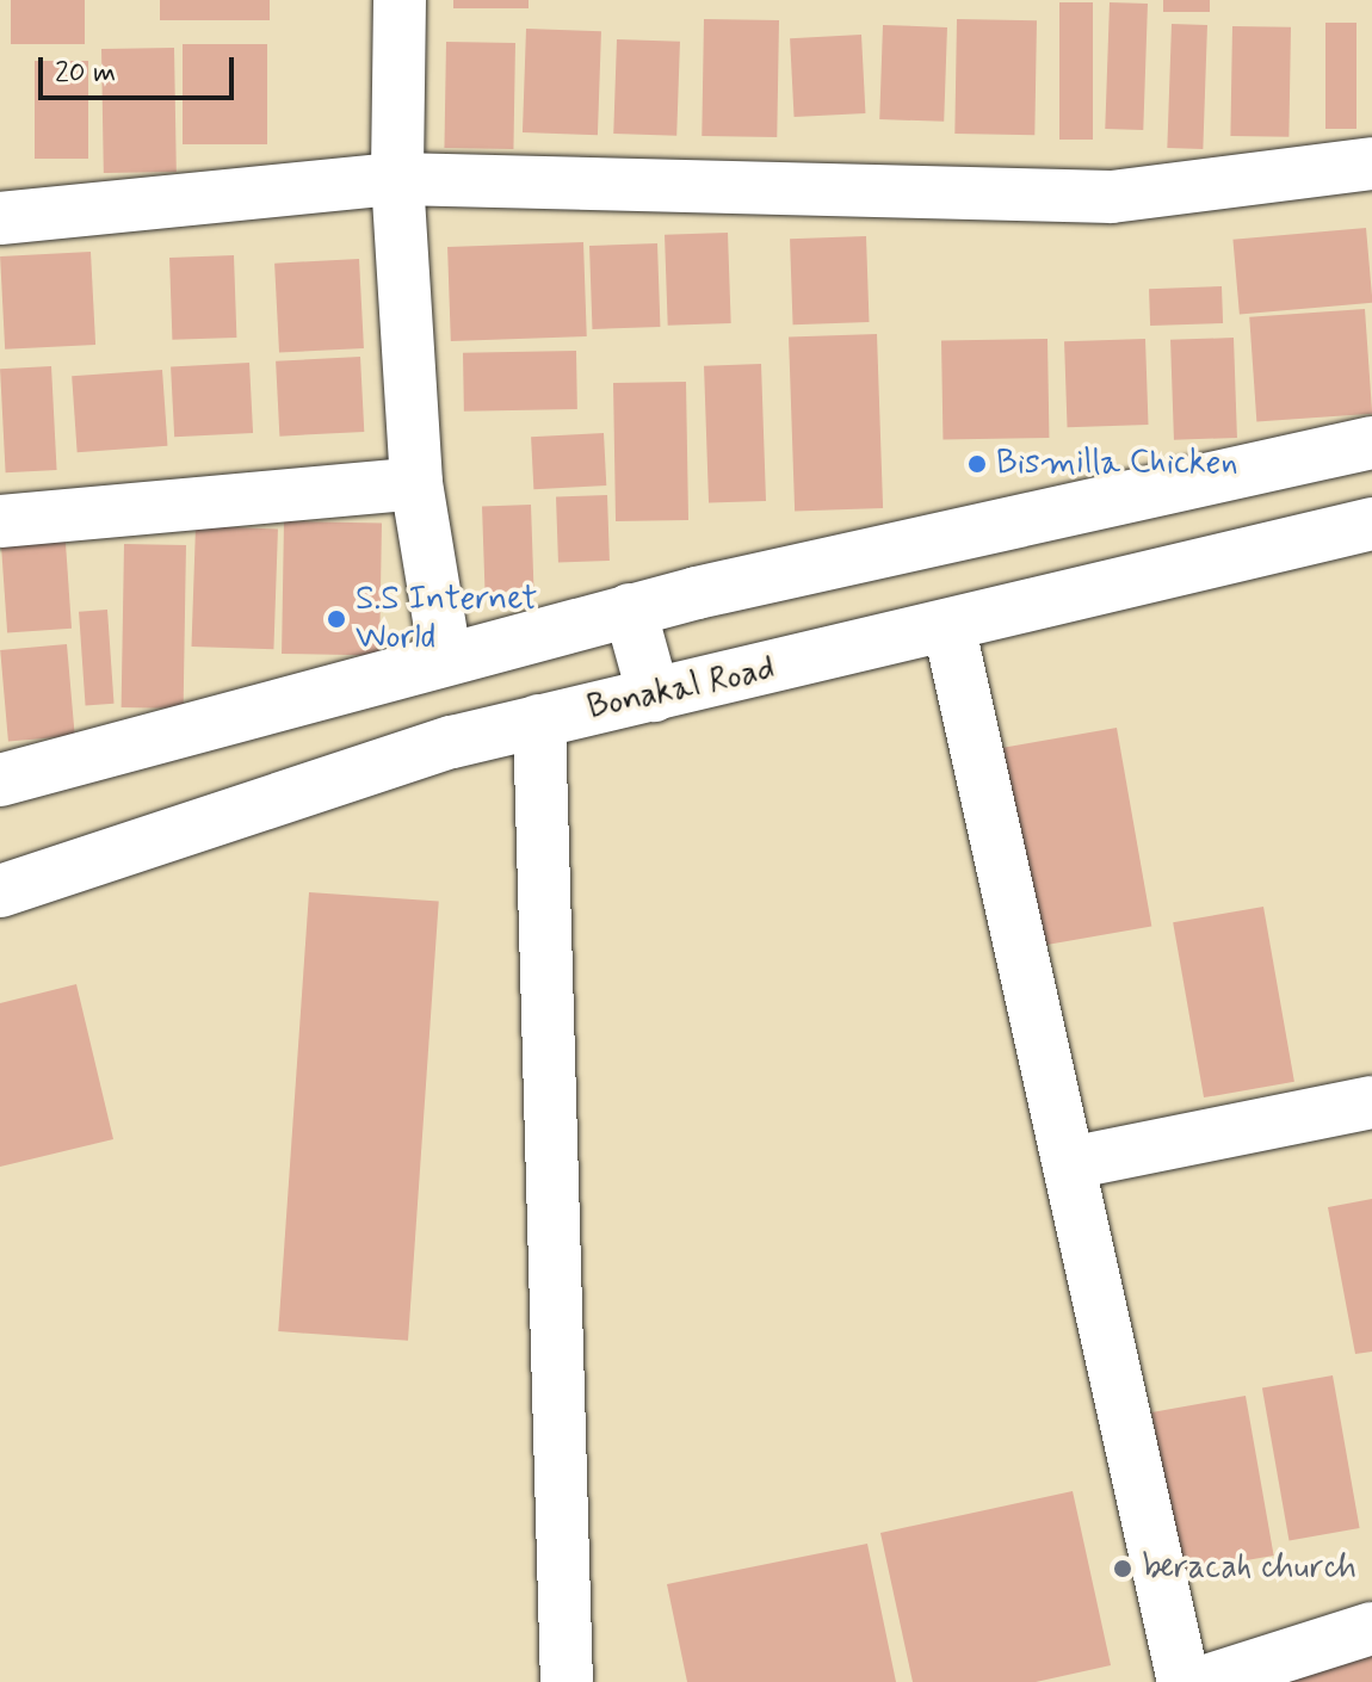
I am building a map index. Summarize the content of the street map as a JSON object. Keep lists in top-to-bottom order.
{
  "streets": {
    "street": ["Bonakal Road"]
  },
  "places": ["Bismilla Chicken", "S.S Internet World", "beracah church"],
  "scale_bar": "20 m"
}
